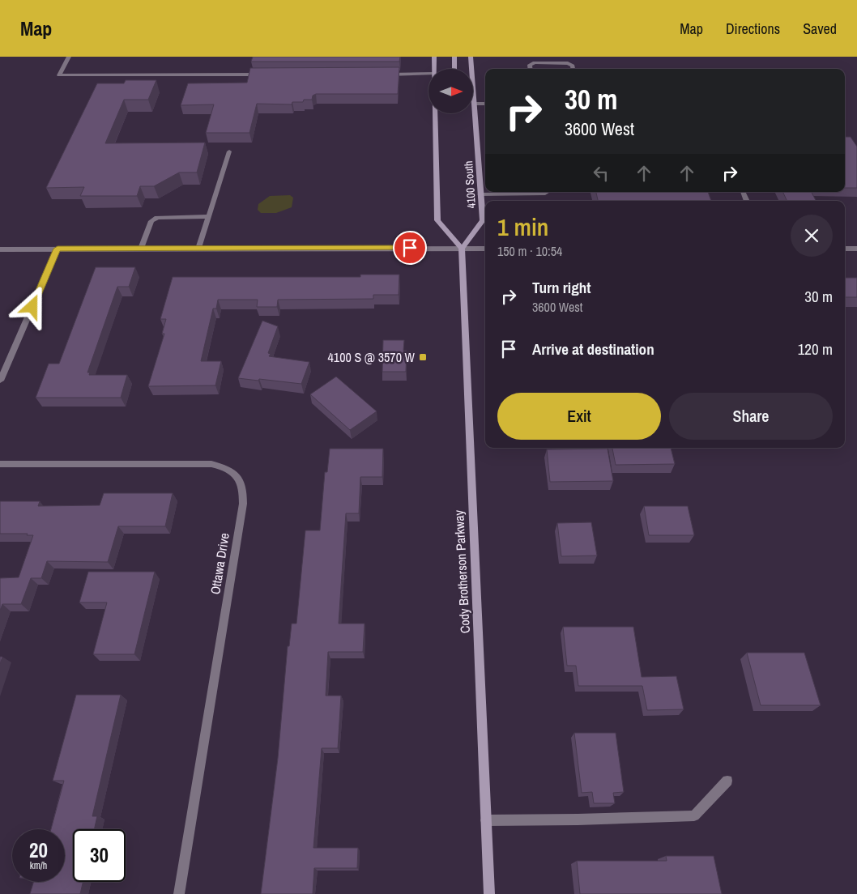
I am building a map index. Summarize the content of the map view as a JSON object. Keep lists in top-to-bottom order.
{
  "streets": {
    "main road": ["4100 South", "Cody Brotherson Parkway"],
    "street": ["Ottawa Drive"]
  },
  "crossings": [
    ["4100 South", "Cody Brotherson Parkway"]
  ],
  "places": {
    "transit": ["4100 S @ 3570 W"]
  },
  "north": "right",
  "page": {
    "header": "Map",
    "nav": ["Map", "Directions", "Saved"],
    "turn": ["30 m", "3600 West"],
    "heading": ["1 min", "150 m · 10:54"],
    "list": [
      {
        "name": "Turn right",
        "note": "3600 West",
        "value": "30 m"
      },
      {
        "name": "Arrive at destination",
        "value": "120 m"
      }
    ],
    "buttons": ["Exit", "Share"],
    "speed": "20 km/h",
    "limit": "30"
  }
}
